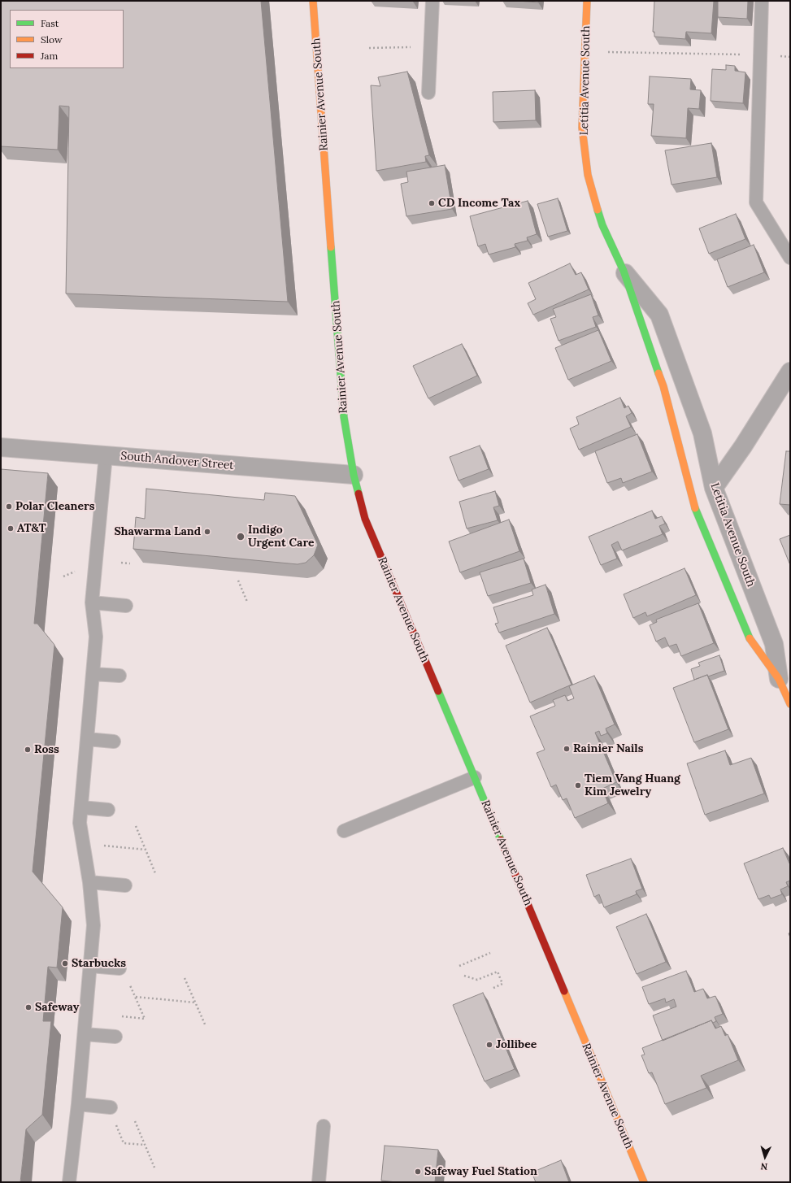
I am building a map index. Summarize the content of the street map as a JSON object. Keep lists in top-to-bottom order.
{
  "streets": {
    "main road": ["Letitia Avenue South", "Rainier Avenue South"],
    "street": ["South Andover Street"]
  },
  "crossings": [
    ["Rainier Avenue South", "South Andover Street"]
  ],
  "places": [
    "CD Income Tax",
    "Polar Cleaners",
    "AT&T",
    "Shawarma Land",
    "Indigo Urgent Care",
    "Rainier Nails",
    "Ross",
    "Tiem Vang Huang Kim Jewelry",
    "Starbucks",
    "Safeway",
    "Jollibee",
    "Safeway Fuel Station"
  ],
  "legend": ["Fast", "Slow", "Jam"],
  "north": "bottom"
}
